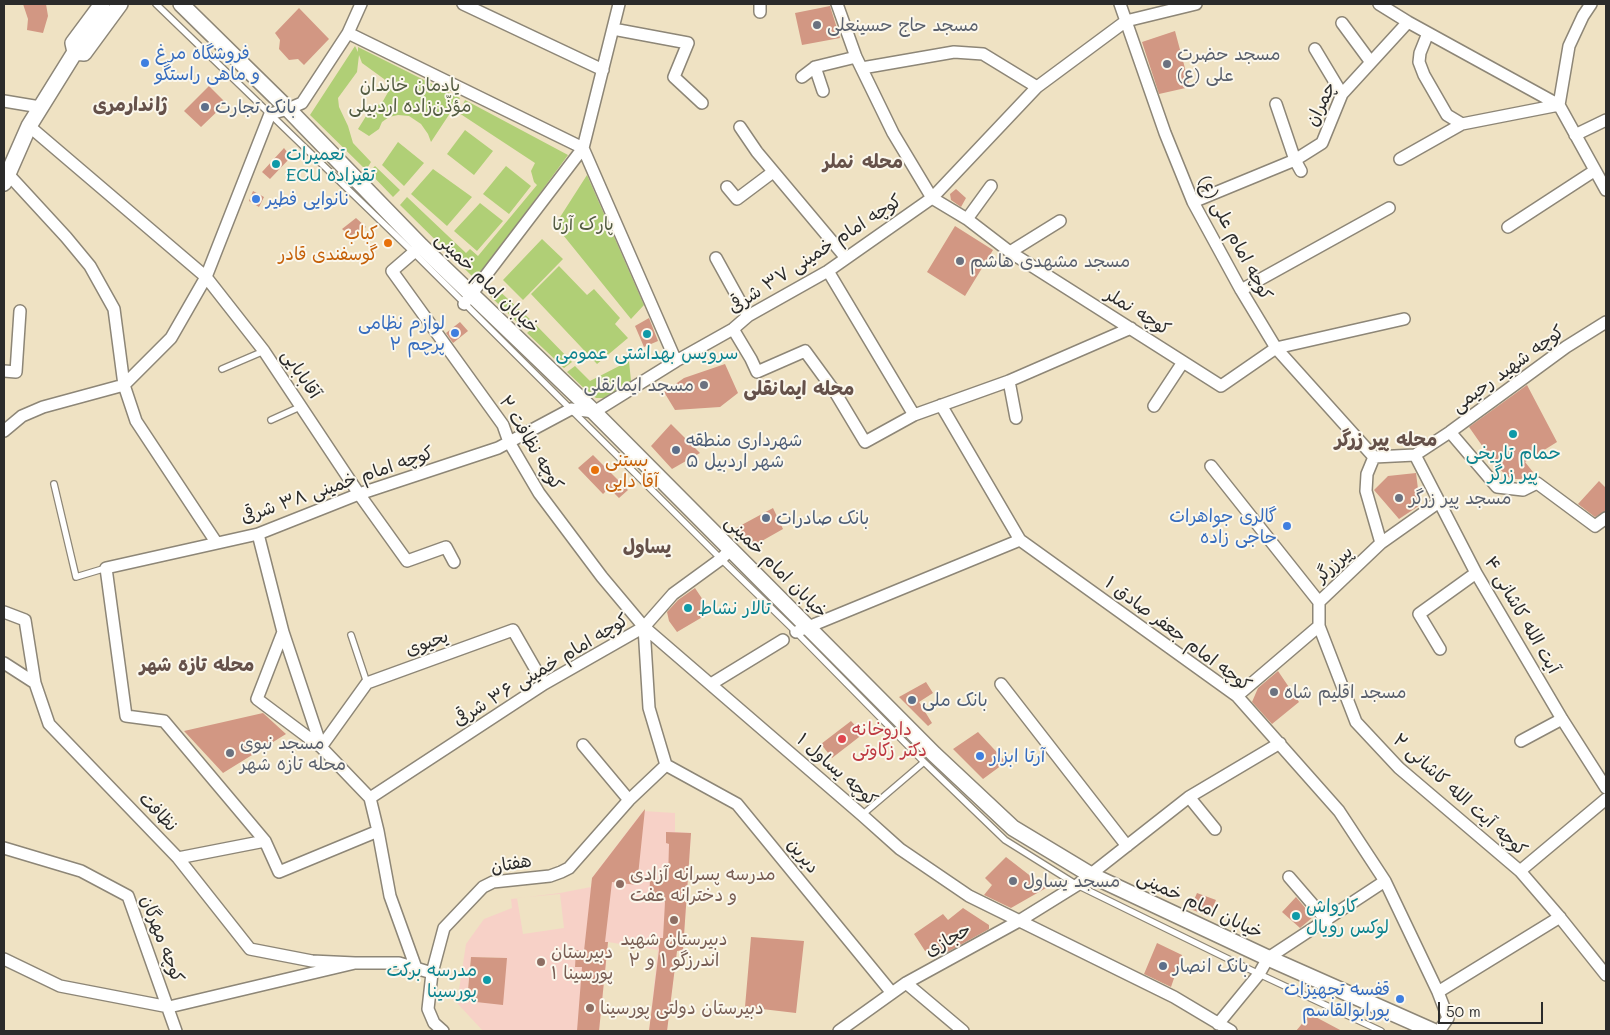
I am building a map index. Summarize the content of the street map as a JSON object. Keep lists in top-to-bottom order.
{
  "streets": {
    "main road": ["خیابان امام خمینی"],
    "street": [
      "چمران",
      "کوچه امام علی (ع)",
      "کوچه امام خمینی ۳۷ شرقی",
      "کوچه نملر",
      "کوچه شهید رحیمی",
      "آقابابایی",
      "کوچه نظافت ۲",
      "کوچه امام خمینی ۳۸ شرقی",
      "پیرزرگر",
      "آیت الله کاشانی ۴",
      "کوچه امام جعفر صادق ۱",
      "یحیوی",
      "کوچه امام خمینی ۳۶ شرقی",
      "کوچه یساول ۱",
      "کوچه آیت الله کاشانی ۲",
      "نظافت",
      "دیرین",
      "هفتان",
      "کوچه مهرگان",
      "حجازی"
    ]
  },
  "crossings": [
    ["چمران", "کوچه امام علی (ع)"],
    ["کوچه امام علی (ع)", "کوچه امام خمینی ۳۷ شرقی"],
    ["کوچه امام علی (ع)", "کوچه نملر"],
    ["کوچه امام خمینی ۳۷ شرقی", "خیابان امام خمینی"],
    ["کوچه امام خمینی ۳۷ شرقی", "کوچه نملر"],
    ["خیابان امام خمینی", "کوچه نظافت ۲"],
    ["خیابان امام خمینی", "کوچه امام خمینی ۳۶ شرقی"],
    ["خیابان امام خمینی", "حجازی"],
    ["کوچه شهید رحیمی", "آیت الله کاشانی ۴"],
    ["آقابابایی", "کوچه امام خمینی ۳۸ شرقی"],
    ["کوچه نظافت ۲", "کوچه امام خمینی ۳۸ شرقی"],
    ["کوچه نظافت ۲", "کوچه امام خمینی ۳۶ شرقی"],
    ["کوچه نظافت ۲", "کوچه یساول ۱"],
    ["پیرزرگر", "آیت الله کاشانی ۴"],
    ["پیرزرگر", "کوچه آیت الله کاشانی ۲"],
    ["کوچه امام جعفر صادق ۱", "حجازی"],
    ["یحیوی", "کوچه امام خمینی ۳۶ شرقی"],
    ["کوچه امام خمینی ۳۶ شرقی", "کوچه یساول ۱"],
    ["کوچه یساول ۱", "حجازی"],
    ["دیرین", "هفتان"],
    ["دیرین", "حجازی"]
  ],
  "districts": [
    "ژاندارمری",
    "محله نملر",
    "محله ایمانقلی",
    "محله پیر زرگر",
    "یساول",
    "محله تازه شهر"
  ],
  "parks": ["یادمان خاندان مؤذّن‌زاده اردبیلی", "پارک آرتا"],
  "places": [
    "مسجد حاج حسینعلی",
    "فروشگاه مرغ و ماهی راستگو",
    "مسجد حضرت علی (ع)",
    "بانک تجارت",
    "تعمیرات ECU تقیزاده",
    "نانوایی فطیر",
    "کباب گوسفندی قادر",
    "مسجد مشهدی هاشم",
    "لوازم نظامی پرچم ۲",
    "سرویس بهداشتی عمومی",
    "مسجد ایمانقلی",
    "حمام تاریخی پیر زرگر",
    "شهرداری منطقه ۵ شهر اردبیل",
    "بستنی آقا دایی",
    "مسجد پیر زرگر",
    "بانک صادرات",
    "گالری جواهرات حاجی زاده",
    "تالار نشاط",
    "مسجد اقلیم شاه",
    "بانک ملی",
    "داروخانه دکتر زکاوتی",
    "مسجد نبوی محله تازه شهر",
    "آرتا ابزار",
    "مسجد یساول",
    "مدرسه پسرانه آزادی و دخترانه عفت",
    "کارواش لوکس رویال",
    "دبیرستان شهید اندرزگو ۱ و ۲",
    "دبیرستان پورسینا ۱",
    "بانک انصار",
    "مدرسه برکت پورسینا",
    "قفسه تجهیزات پورابوالقاسم",
    "دبیرستان دولتی پورسینا"
  ],
  "scale_bar": "50 m"
}
